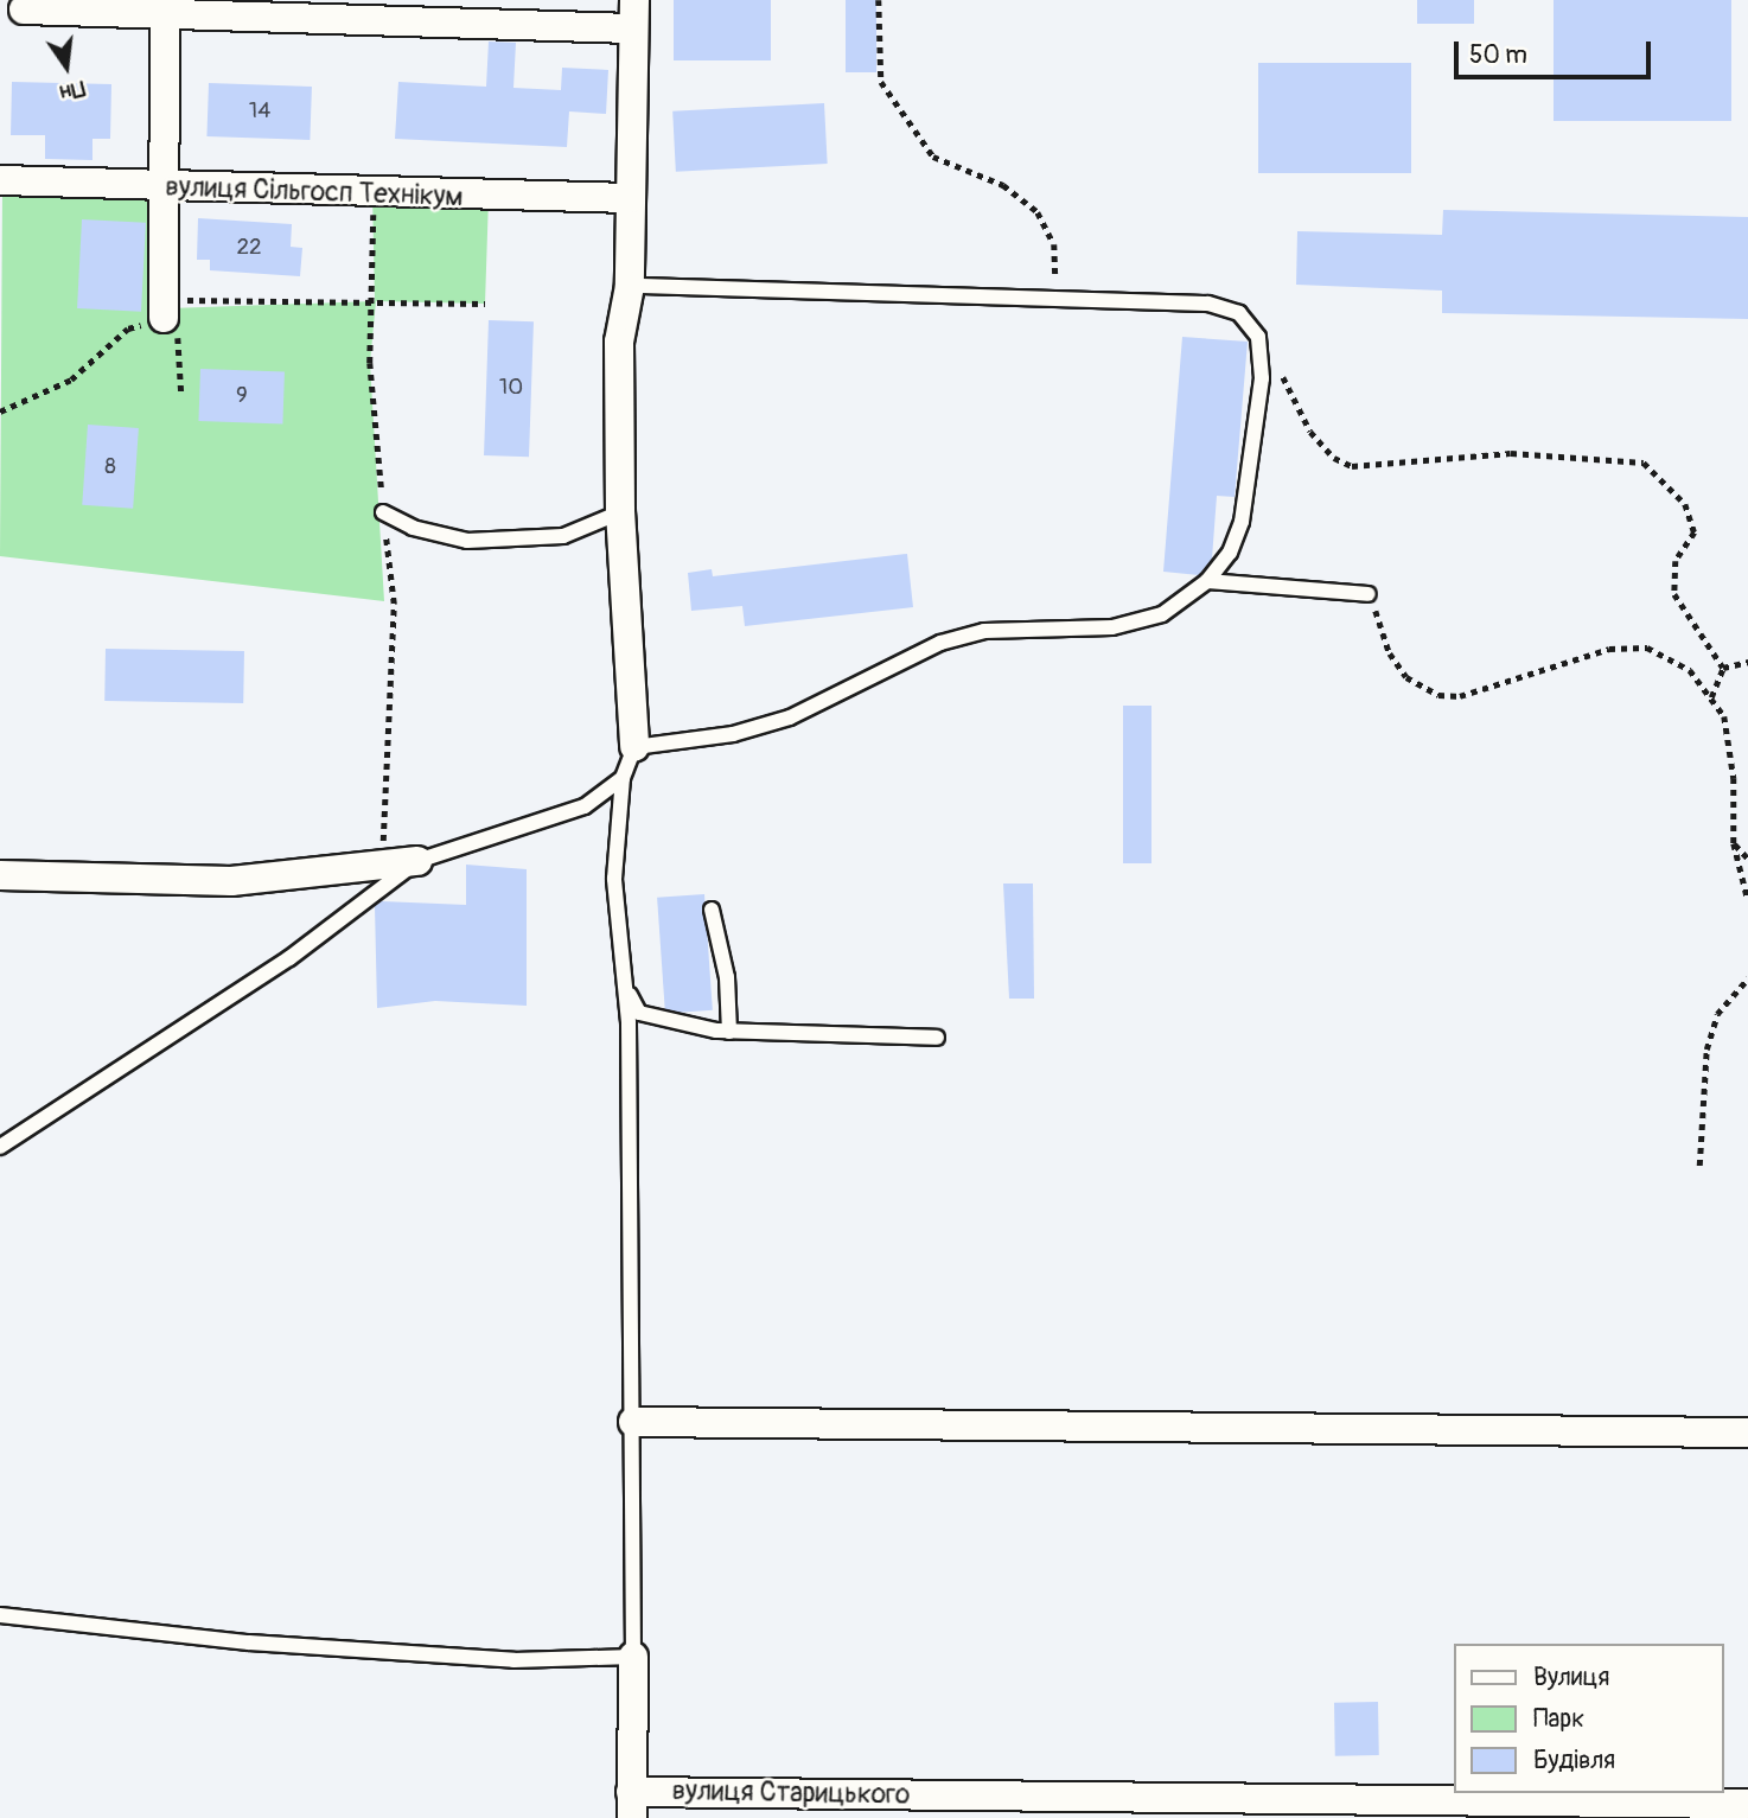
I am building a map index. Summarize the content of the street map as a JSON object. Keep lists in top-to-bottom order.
{
  "streets": {
    "street": ["вулиця Сільгосп Технікум", "вулиця Старицького"]
  },
  "house_numbers": [
    "14",
    "22",
    "10",
    "9",
    "8"
  ],
  "legend": ["Вулиця", "Парк", "Будівля"],
  "scale_bar": "50 m",
  "north": "bottom"
}
